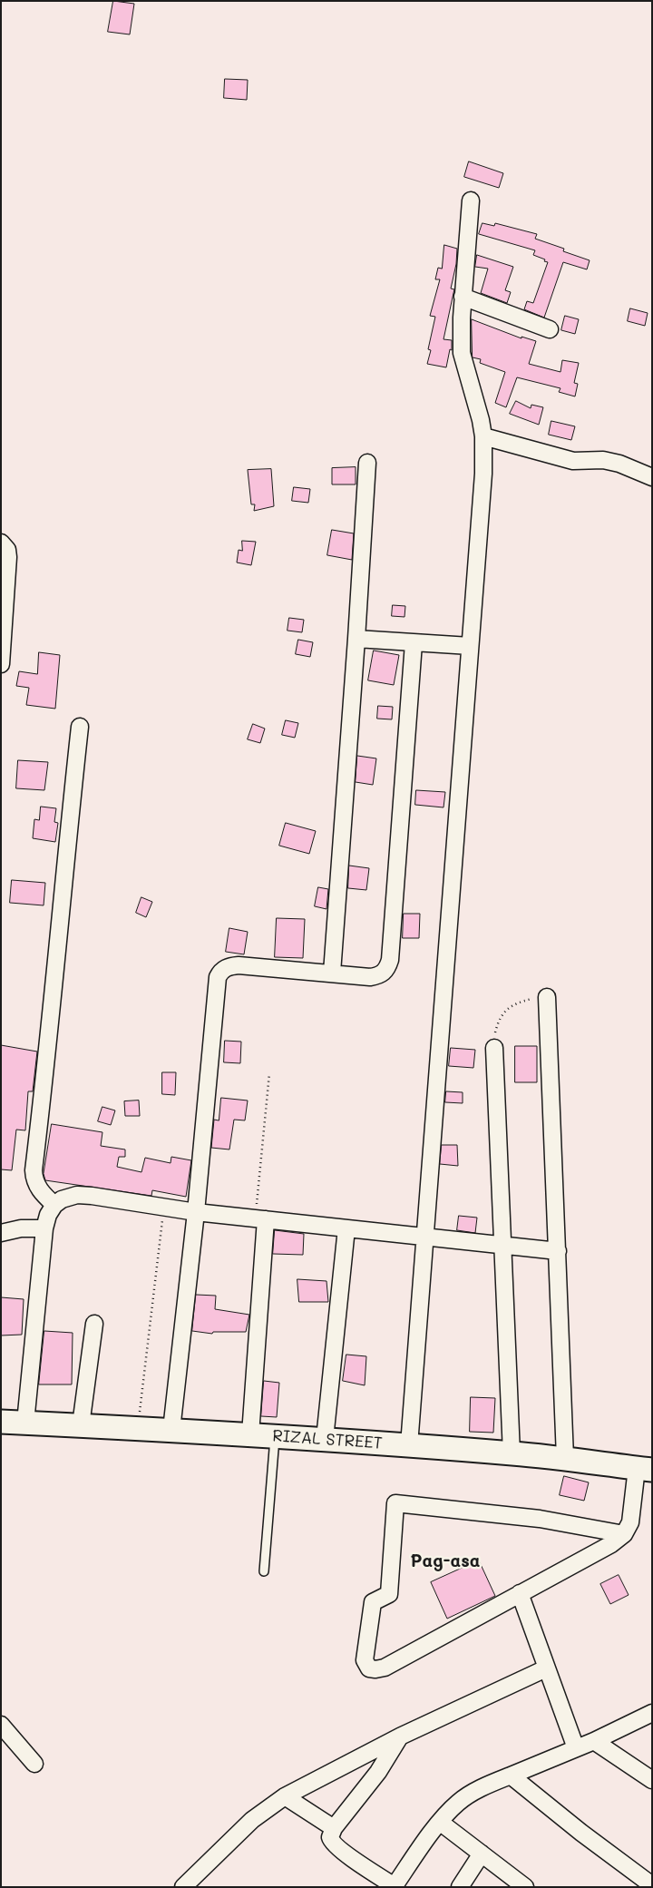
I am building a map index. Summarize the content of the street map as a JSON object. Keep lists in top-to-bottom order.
{
  "streets": {
    "street": ["RIZAL STREET"]
  },
  "districts": ["Pag-asa"]
}
